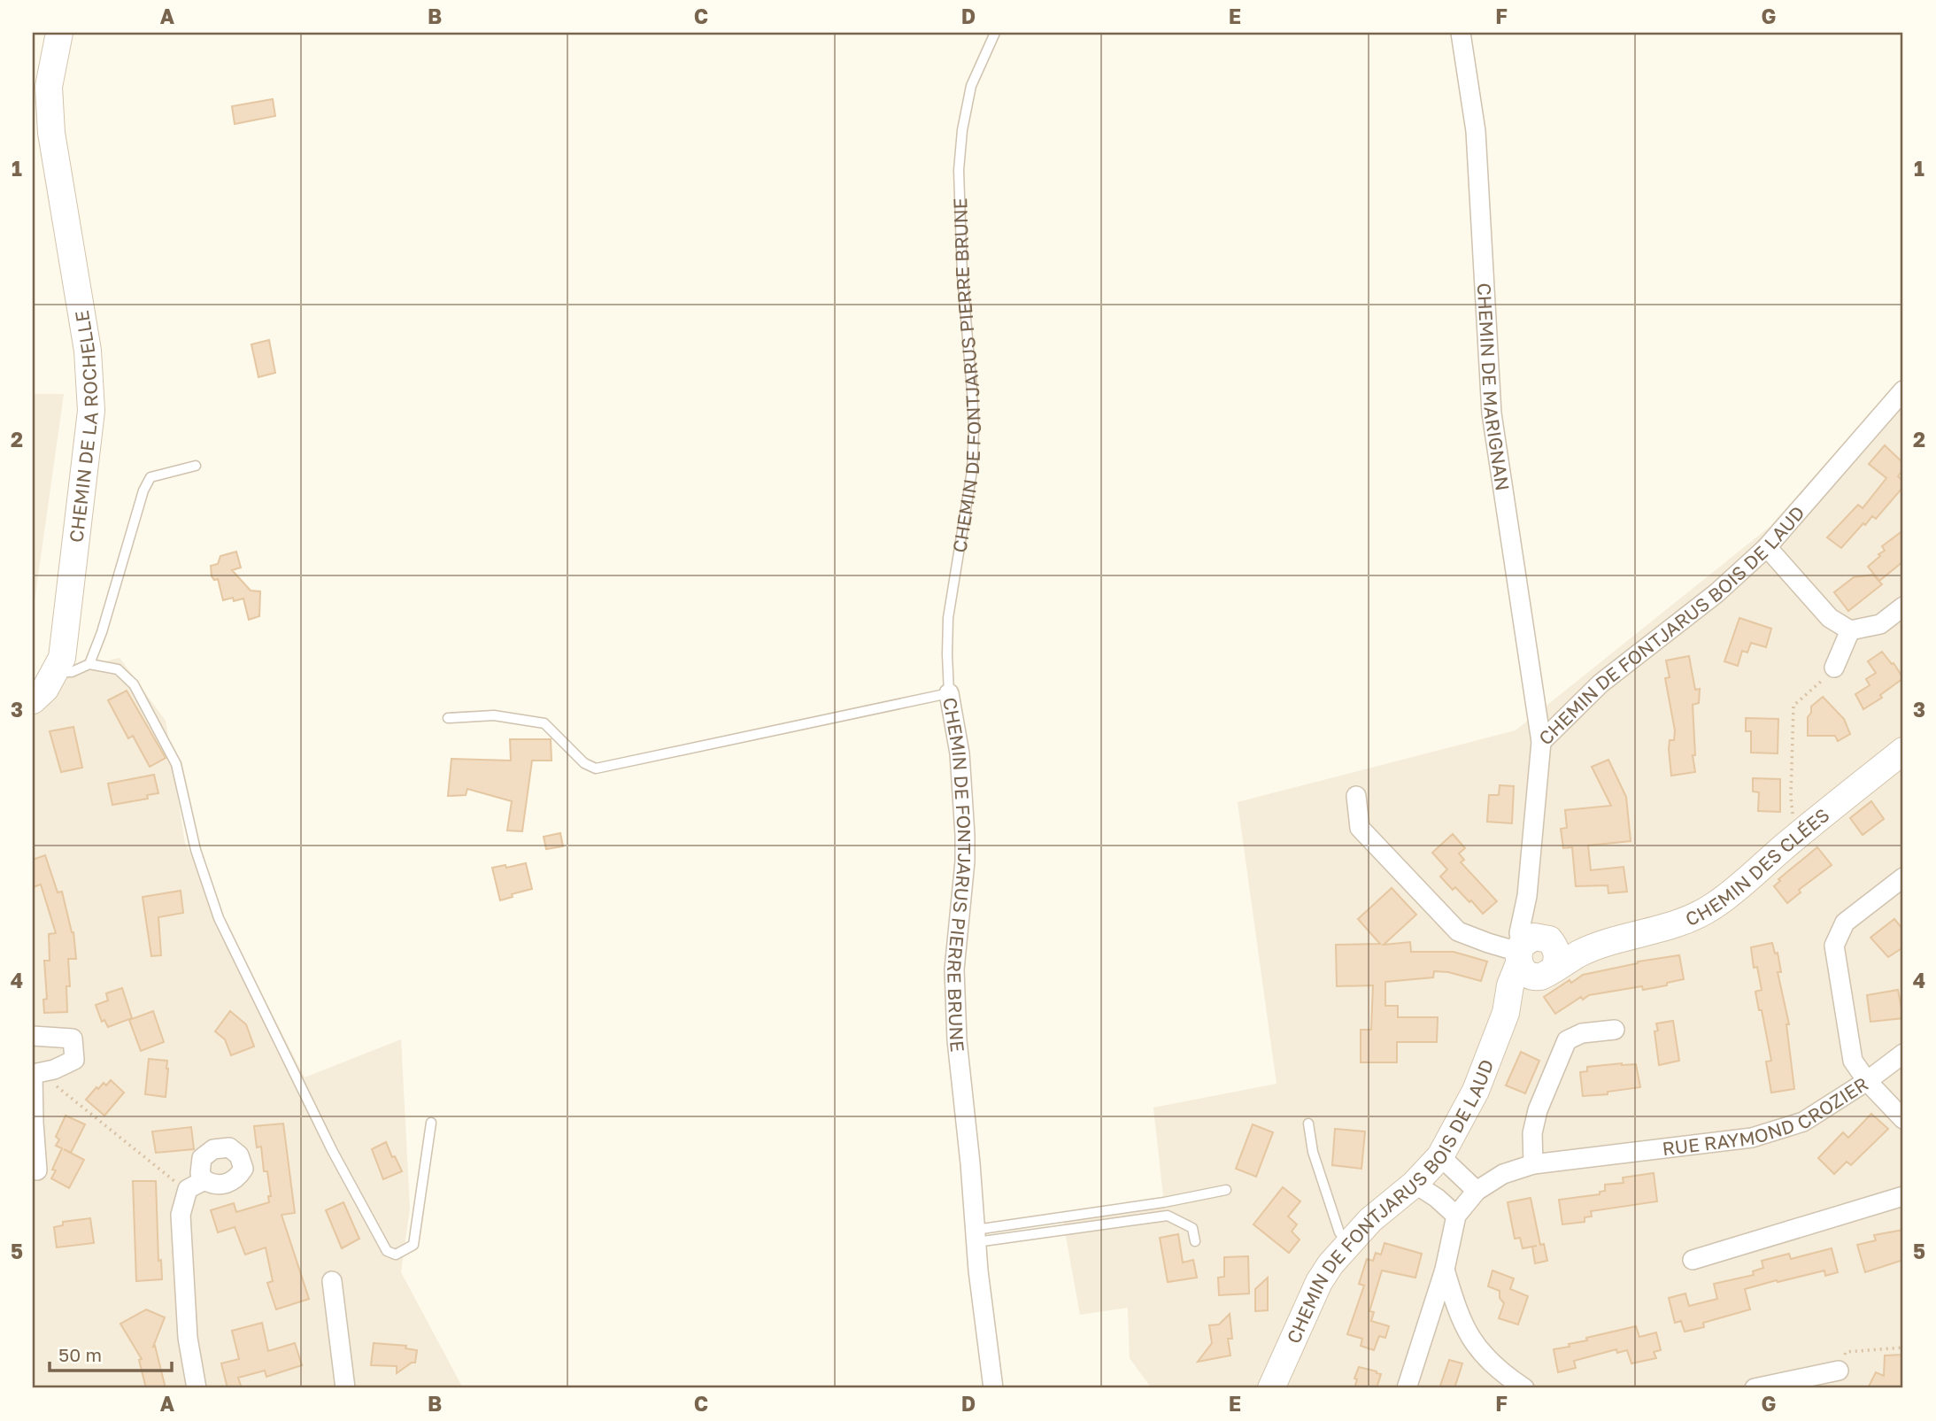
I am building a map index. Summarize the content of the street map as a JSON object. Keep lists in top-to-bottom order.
{
  "streets": {
    "street": [
      "CHEMIN DE FONTJARUS PIERRE BRUNE",
      "CHEMIN DE MARIGNAN",
      "CHEMIN DE LA ROCHELLE",
      "CHEMIN DE FONTJARUS BOIS DE LAUD",
      "CHEMIN DES CLÉES",
      "RUE RAYMOND CROZIER"
    ]
  },
  "crossings": [
    ["CHEMIN DE MARIGNAN", "CHEMIN DE FONTJARUS BOIS DE LAUD"],
    ["CHEMIN DE FONTJARUS BOIS DE LAUD", "CHEMIN DES CLÉES"]
  ],
  "scale_bar": "50 m",
  "grid": {
    "columns": [
      "A",
      "B",
      "C",
      "D",
      "E",
      "F",
      "G"
    ],
    "rows": [
      "1",
      "2",
      "3",
      "4",
      "5"
    ]
  }
}
